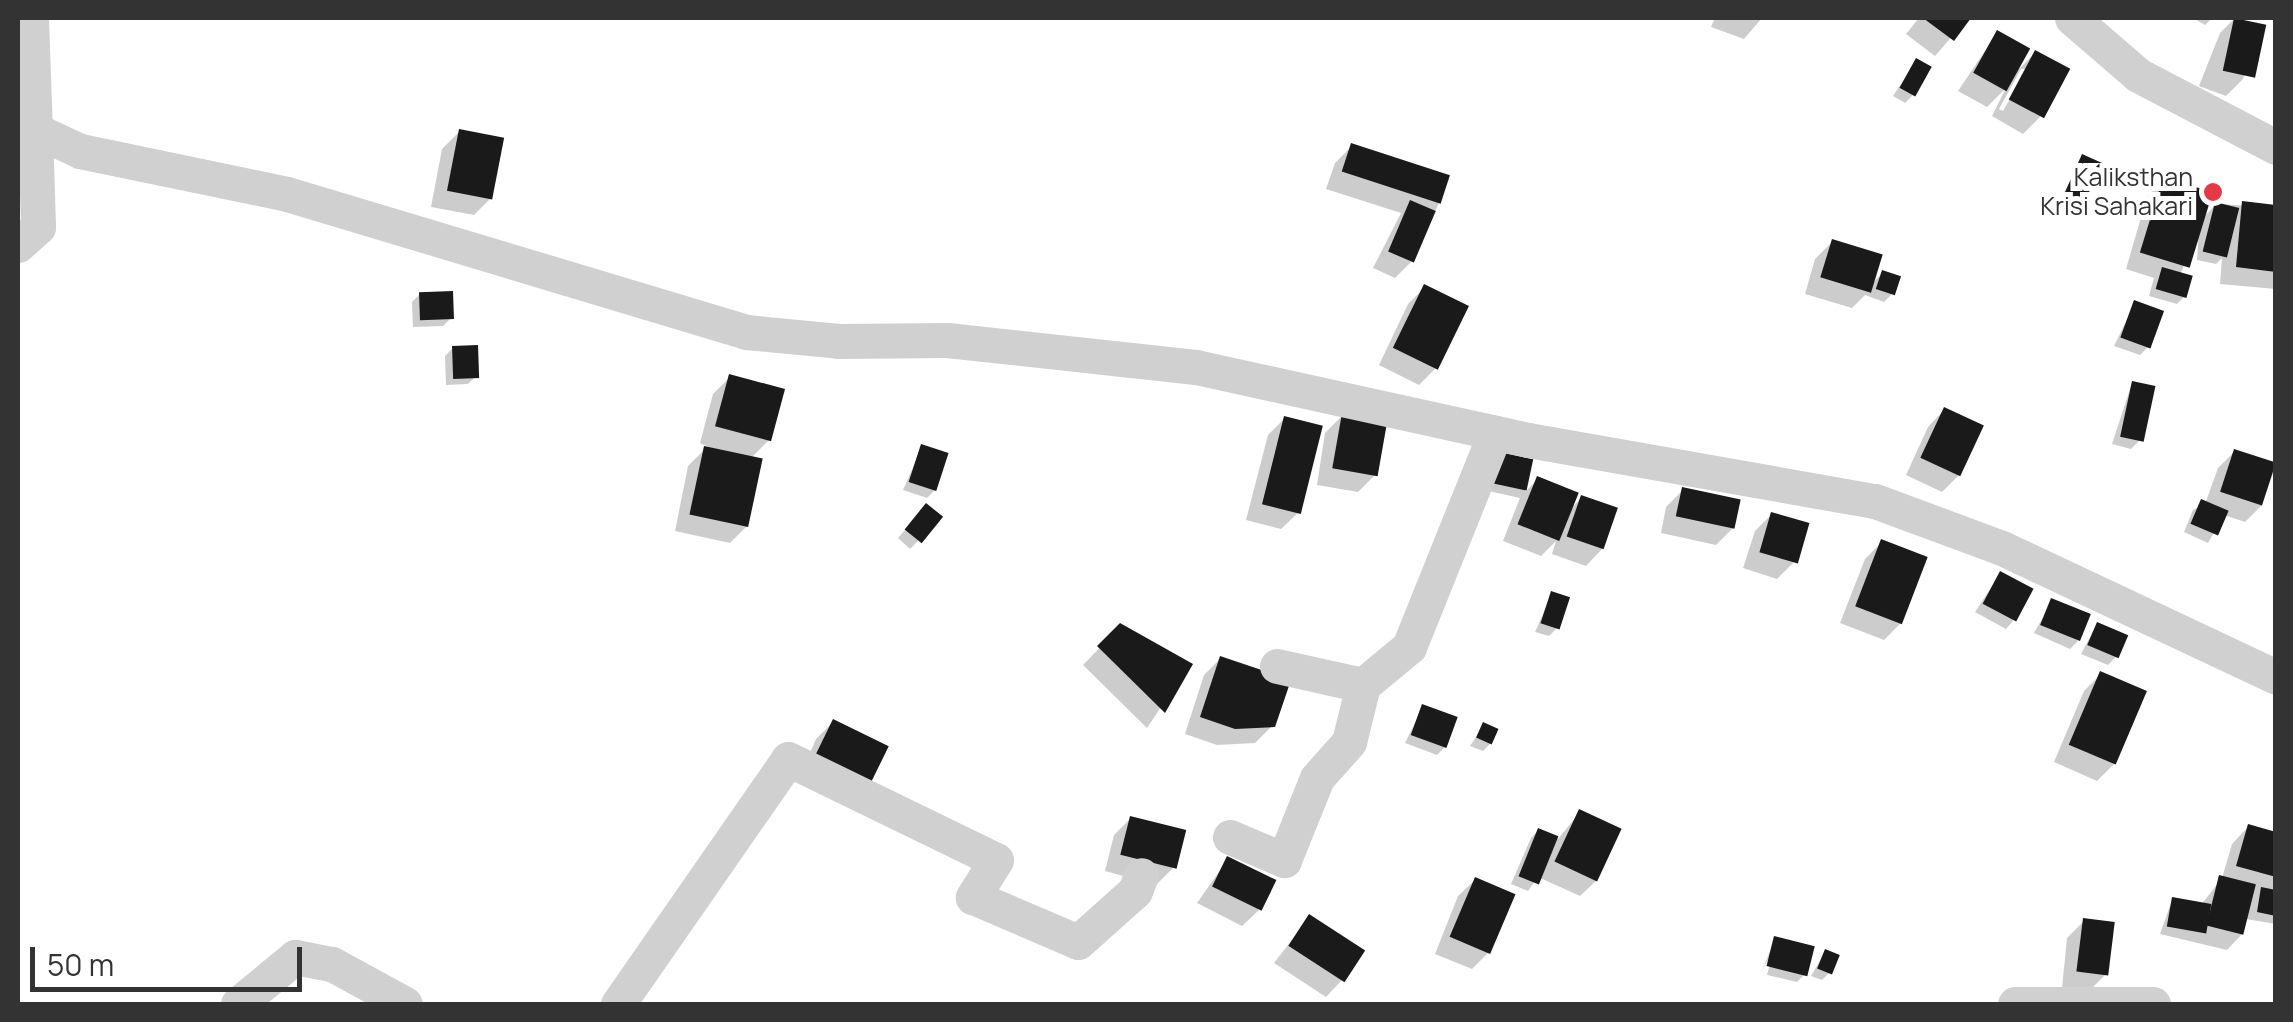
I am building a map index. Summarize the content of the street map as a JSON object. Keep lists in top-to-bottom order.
{
  "places": ["Kaliksthan Krisi Sahakari"],
  "scale_bar": "50 m"
}
